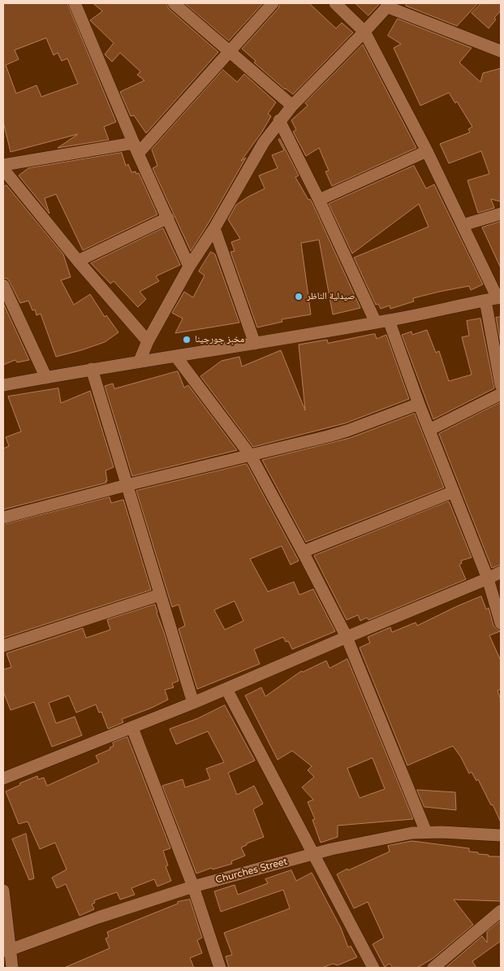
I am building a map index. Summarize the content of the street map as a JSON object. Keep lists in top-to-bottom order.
{
  "streets": {
    "street": ["Churches Street"]
  },
  "places": ["صيدلية الناظر", "مخبز جورجينا"]
}
